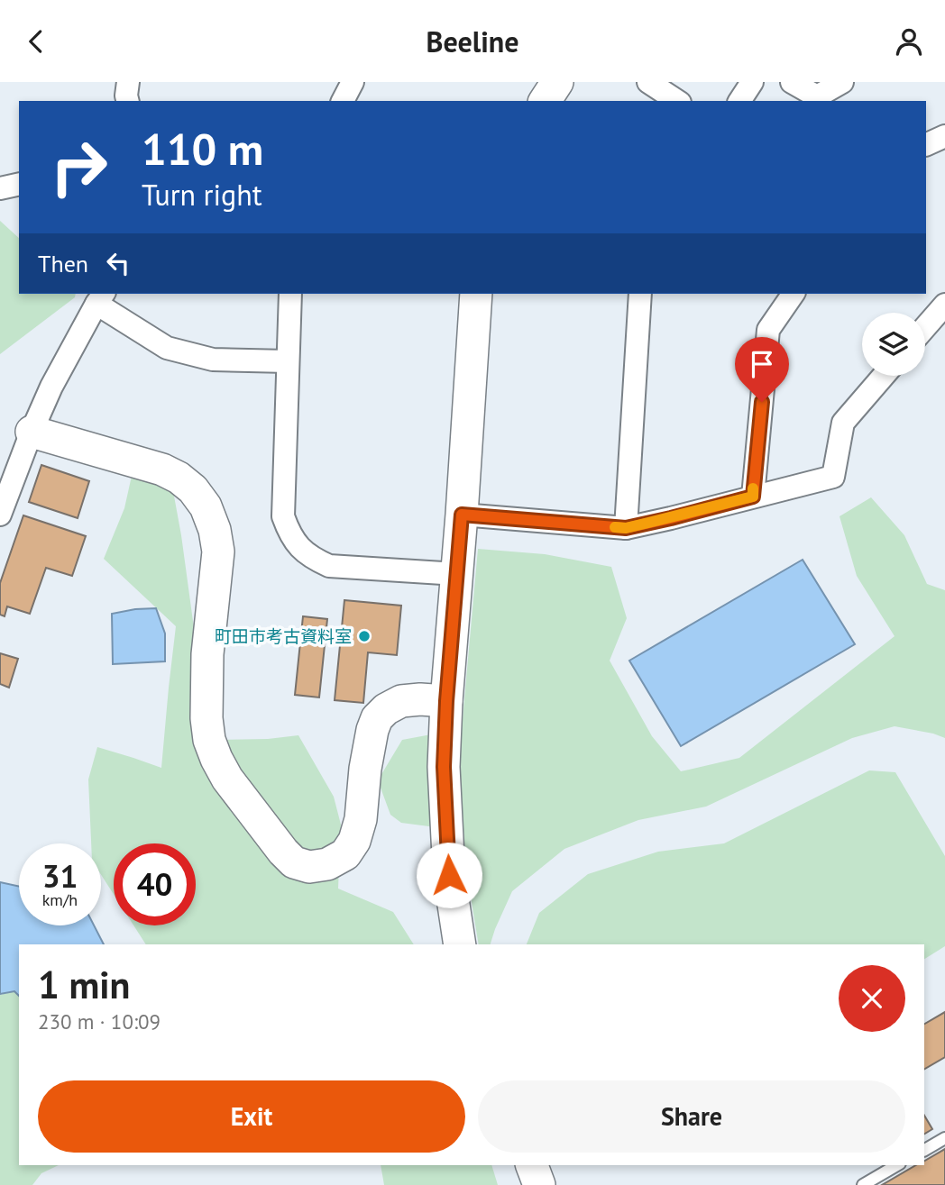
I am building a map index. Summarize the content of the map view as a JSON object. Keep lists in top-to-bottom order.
{
  "places": ["町田市考古資料室"],
  "page": {
    "header": "Beeline",
    "turn": ["110 m", "Turn right"],
    "then": "Then",
    "speed": "31 km/h",
    "limit": "40",
    "heading": ["1 min", "230 m · 10:09"],
    "buttons": ["Exit", "Share"]
  }
}
